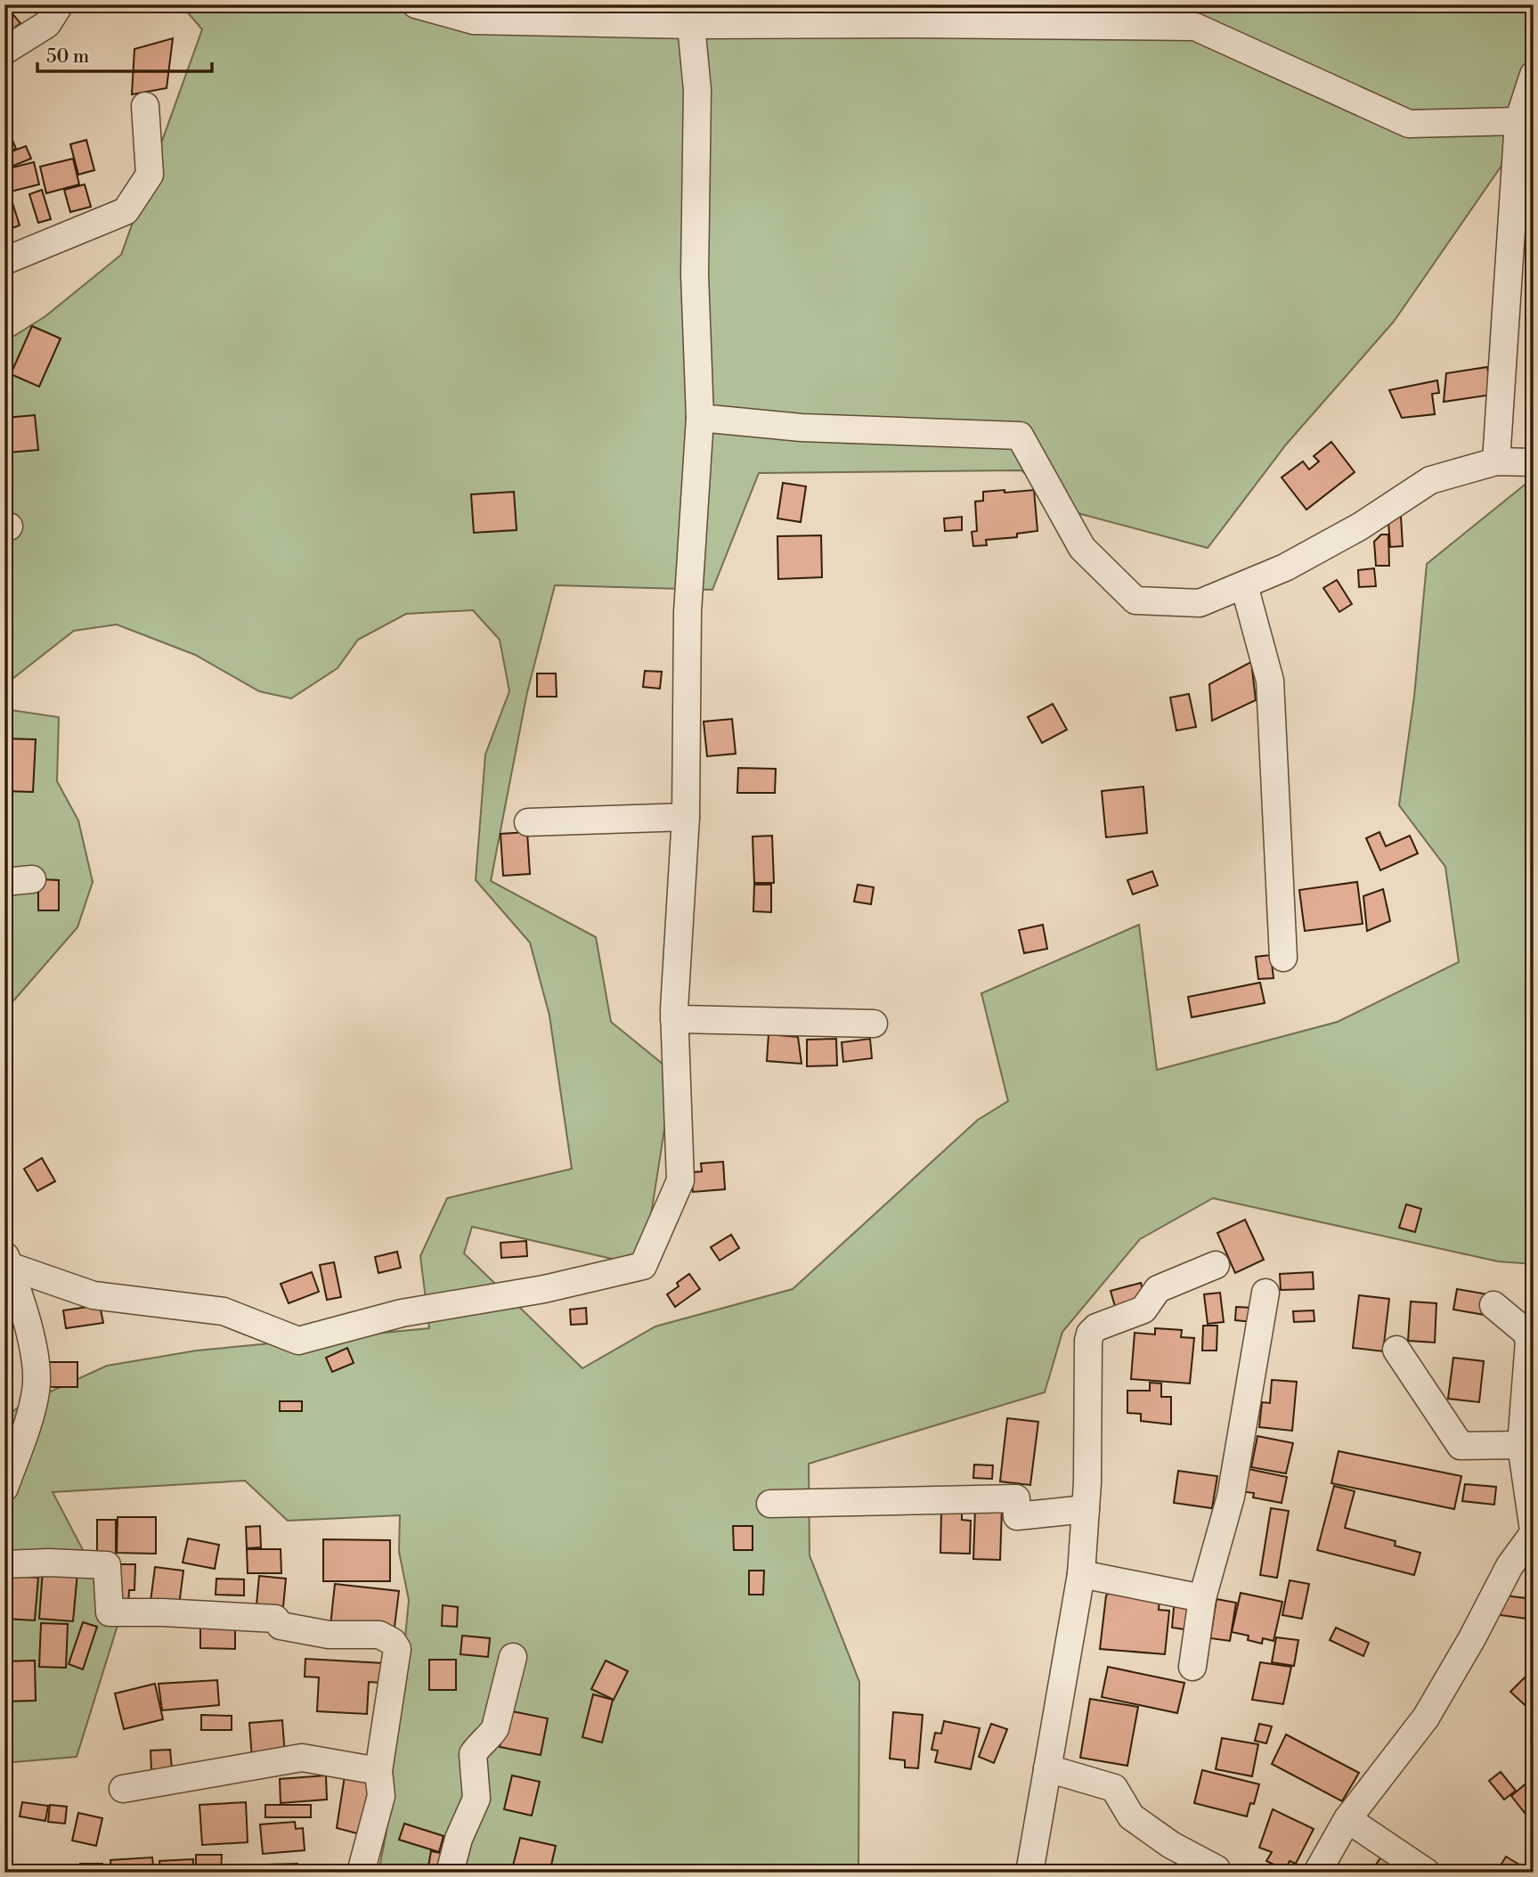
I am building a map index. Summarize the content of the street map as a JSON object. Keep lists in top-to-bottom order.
{
  "scale_bar": "50 m"
}
